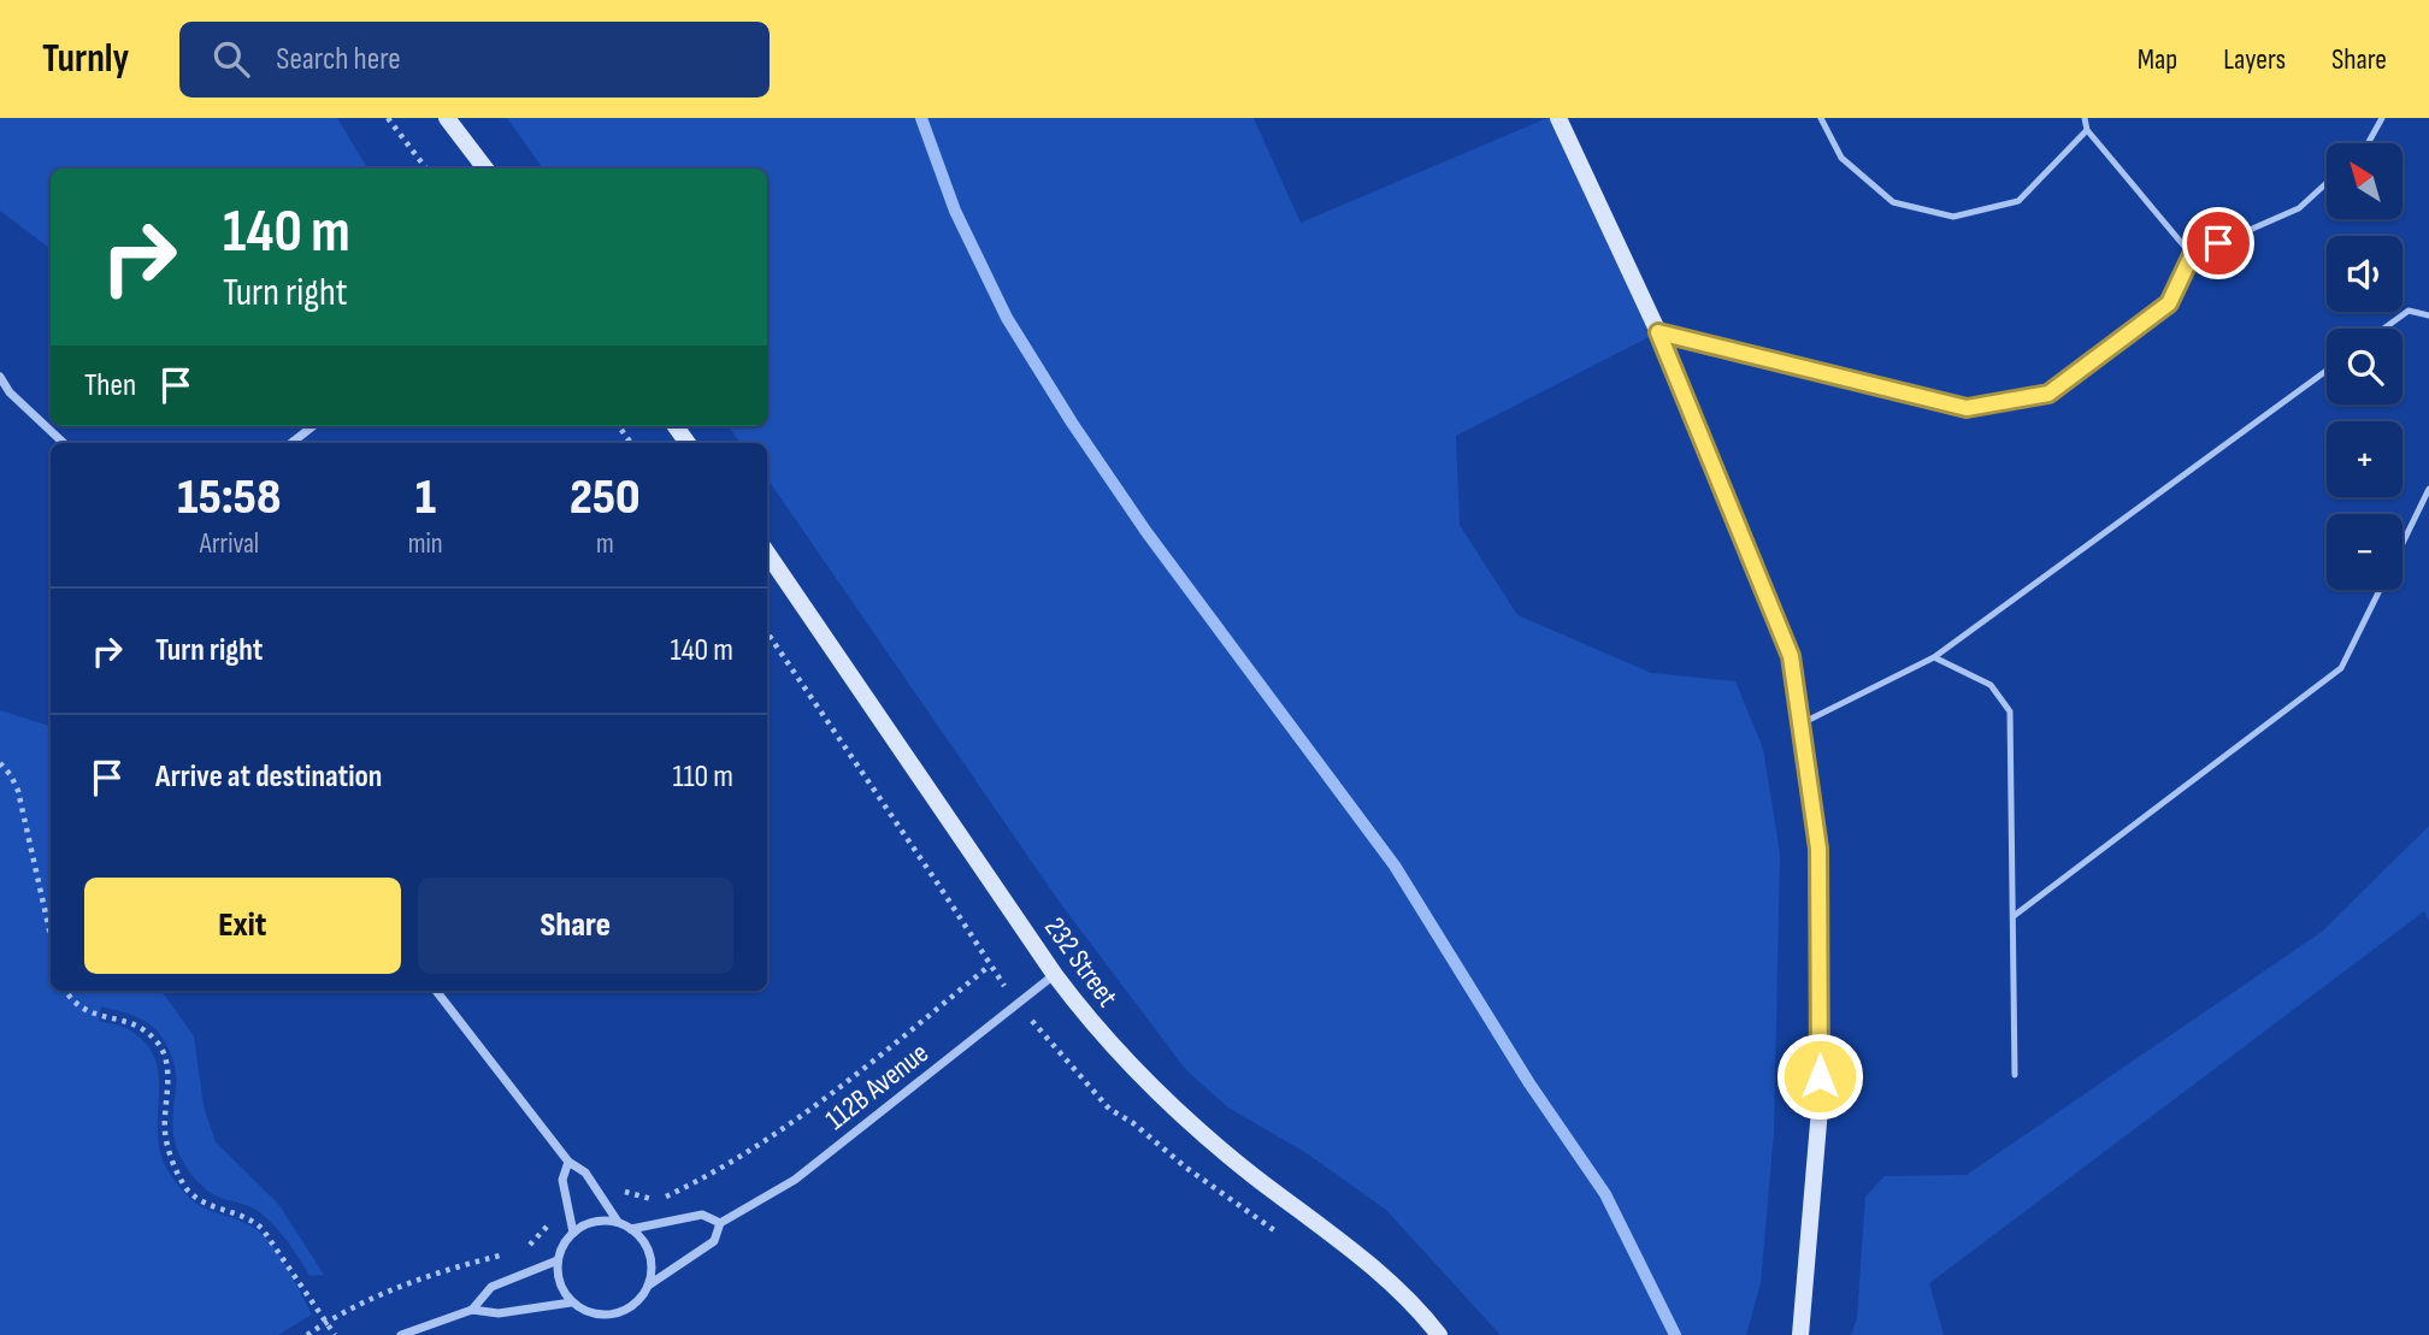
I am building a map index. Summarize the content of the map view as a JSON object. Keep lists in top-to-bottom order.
{
  "streets": {
    "street": ["232 Street", "112B Avenue"]
  },
  "crossings": [
    ["232 Street", "112B Avenue"]
  ],
  "north": "top left",
  "page": {
    "header": "Turnly",
    "search": "Search here",
    "nav": ["Map", "Layers", "Share"],
    "map_buttons": ["+", "−"],
    "turn": ["140 m", "Turn right"],
    "then": "Then",
    "eta": [
      "15:58",
      "Arrival",
      "1",
      "min",
      "250",
      "m"
    ],
    "list": [
      {
        "name": "Turn right",
        "value": "140 m"
      },
      {
        "name": "Arrive at destination",
        "value": "110 m"
      }
    ],
    "buttons": ["Exit", "Share"]
  }
}
